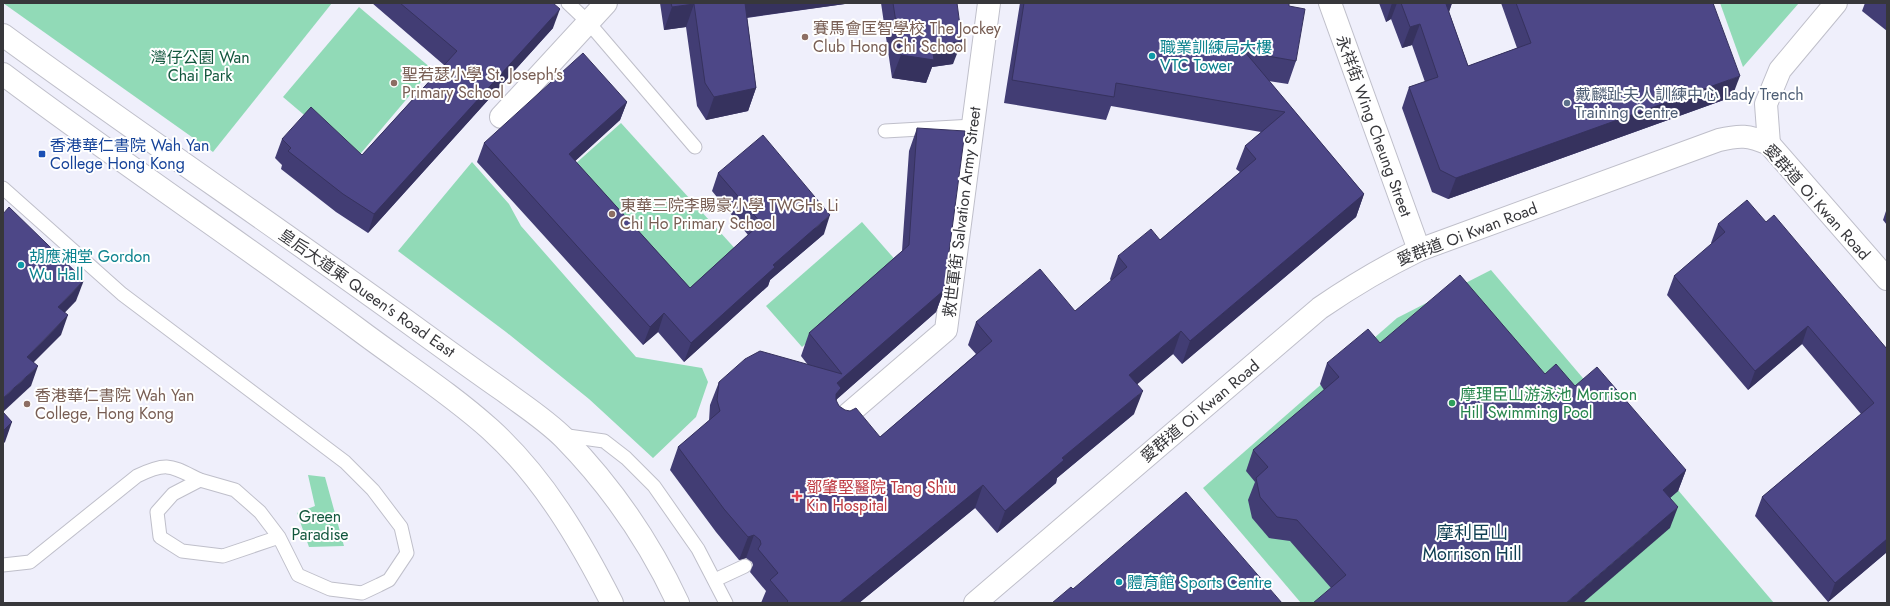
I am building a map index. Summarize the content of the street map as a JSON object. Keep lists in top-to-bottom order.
{
  "streets": {
    "street": [
      "永祥街 Wing Cheung Street",
      "愛群道 Oi Kwan Road",
      "救世軍街 Salvation Army Street",
      "皇后大道東 Queen's Road East"
    ]
  },
  "crossings": [
    ["永祥街 Wing Cheung Street", "愛群道 Oi Kwan Road"]
  ],
  "districts": ["摩利臣山 Morrison Hill"],
  "parks": ["灣仔公園 Wan Chai Park", "Green Paradise"],
  "places": {
    "other": [
      "賽馬會匡智學校 The Jockey Club Hong Chi School",
      "職業訓練局大樓 VTC Tower",
      "聖若瑟小學 St. Joseph's Primary School",
      "戴麟趾夫人訓練中心 Lady Trench Training Centre",
      "東華三院李賜豪小學 TWGHs Li Chi Ho Primary School",
      "胡應湘堂 Gordon Wu Hall",
      "摩理臣山游泳池 Morrison Hill Swimming Pool",
      "香港華仁書院 Wah Yan College, Hong Kong",
      "體育館 Sports Centre"
    ],
    "transit": ["香港華仁書院 Wah Yan College Hong Kong"],
    "health": ["鄧肇堅醫院 Tang Shiu Kin Hospital"]
  }
}
